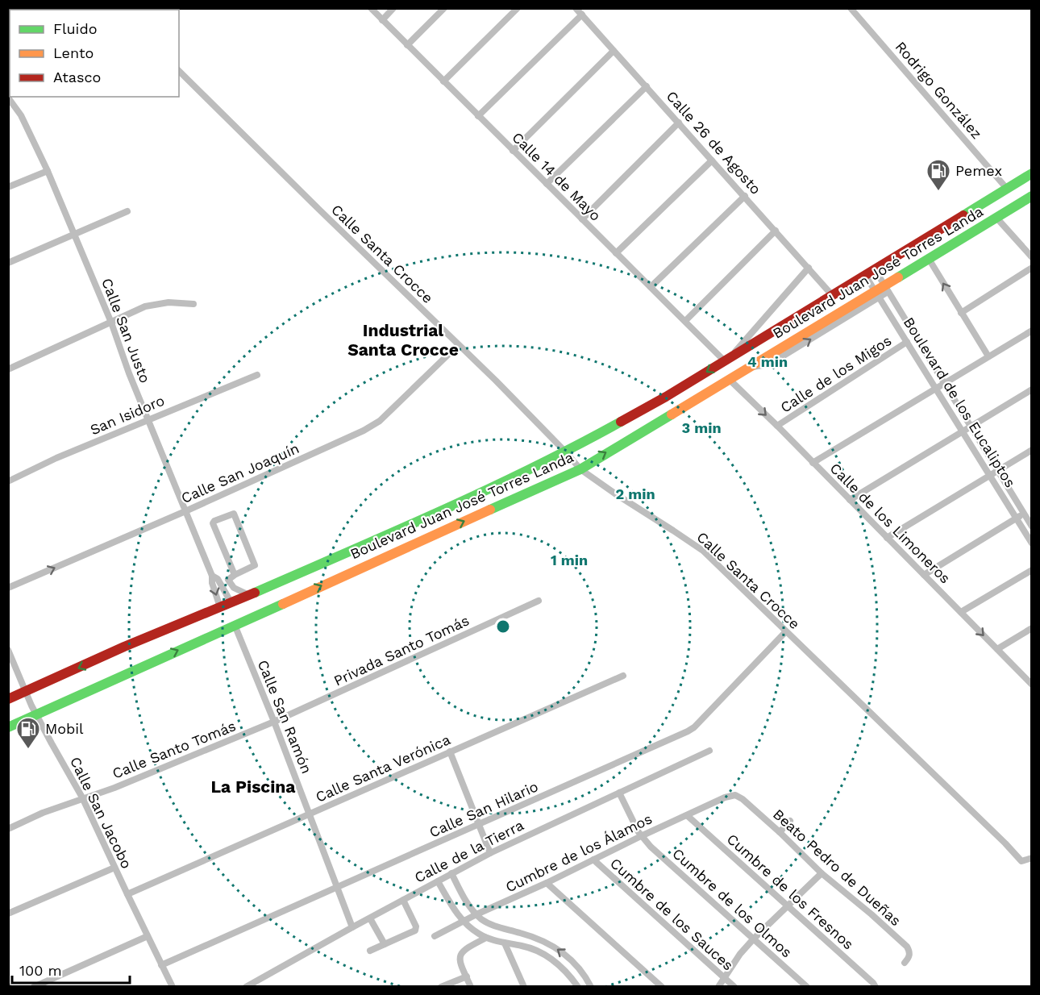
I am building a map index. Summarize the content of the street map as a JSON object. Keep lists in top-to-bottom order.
{
  "streets": {
    "main road": ["Boulevard Juan José Torres Landa"],
    "street": [
      "Rodrigo González",
      "Calle 26 de Agosto",
      "Calle 14 de Mayo",
      "Calle Santa Crocce",
      "Calle San Justo",
      "Calle de los Migos",
      "Boulevard de los Eucaliptos",
      "San Isidoro",
      "Calle San Joaquín",
      "Calle de los Limoneros",
      "Privada Santo Tomás",
      "Calle San Ramón",
      "Calle Santo Tomás",
      "Calle Santa Verónica",
      "Calle San Hilario",
      "Calle San Jacobo",
      "Calle de la Tierra",
      "Cumbre de los Álamos",
      "Beato Pedro de Dueñas",
      "Cumbre de los Fresnos",
      "Cumbre de los Olmos",
      "Cumbre de los Sauces"
    ]
  },
  "crossings": [
    ["Rodrigo González", "Boulevard Juan José Torres Landa"],
    ["Calle 26 de Agosto", "Boulevard Juan José Torres Landa"],
    ["Calle 14 de Mayo", "Boulevard Juan José Torres Landa"],
    ["Calle Santa Crocce", "Boulevard Juan José Torres Landa"],
    ["Calle Santa Crocce", "Calle San Joaquín"],
    ["Calle Santa Crocce", "Calle San Hilario"],
    ["Boulevard Juan José Torres Landa", "Calle San Justo"],
    ["Boulevard Juan José Torres Landa", "Boulevard de los Eucaliptos"],
    ["Boulevard Juan José Torres Landa", "Calle de los Limoneros"],
    ["Boulevard Juan José Torres Landa", "Calle San Ramón"],
    ["Boulevard Juan José Torres Landa", "Calle San Jacobo"],
    ["Calle San Justo", "San Isidoro"],
    ["Calle San Justo", "Calle San Joaquín"],
    ["Calle de los Migos", "Boulevard de los Eucaliptos"],
    ["Calle de los Migos", "Calle de los Limoneros"],
    ["Privada Santo Tomás", "Calle San Ramón"],
    ["Privada Santo Tomás", "Calle Santo Tomás"],
    ["Calle San Ramón", "Calle Santo Tomás"],
    ["Calle San Ramón", "Calle Santa Verónica"],
    ["Calle San Ramón", "Calle San Hilario"],
    ["Calle San Ramón", "Calle de la Tierra"],
    ["Calle Santo Tomás", "Calle San Jacobo"],
    ["Calle Santa Verónica", "Calle San Jacobo"],
    ["Calle San Hilario", "Calle San Jacobo"],
    ["Calle de la Tierra", "Cumbre de los Olmos"],
    ["Cumbre de los Álamos", "Beato Pedro de Dueñas"],
    ["Cumbre de los Álamos", "Cumbre de los Fresnos"],
    ["Cumbre de los Álamos", "Cumbre de los Olmos"],
    ["Cumbre de los Álamos", "Cumbre de los Sauces"]
  ],
  "one_way": ["Calle San Joaquín"],
  "districts": ["Industrial Santa Crocce", "La Piscina"],
  "places": {
    "fuel station": ["Pemex", "Mobil"]
  },
  "legend": ["Fluido", "Lento", "Atasco"],
  "scale_bar": "100 m",
  "rings": [
    "4 min",
    "3 min",
    "2 min",
    "1 min"
  ]
}
